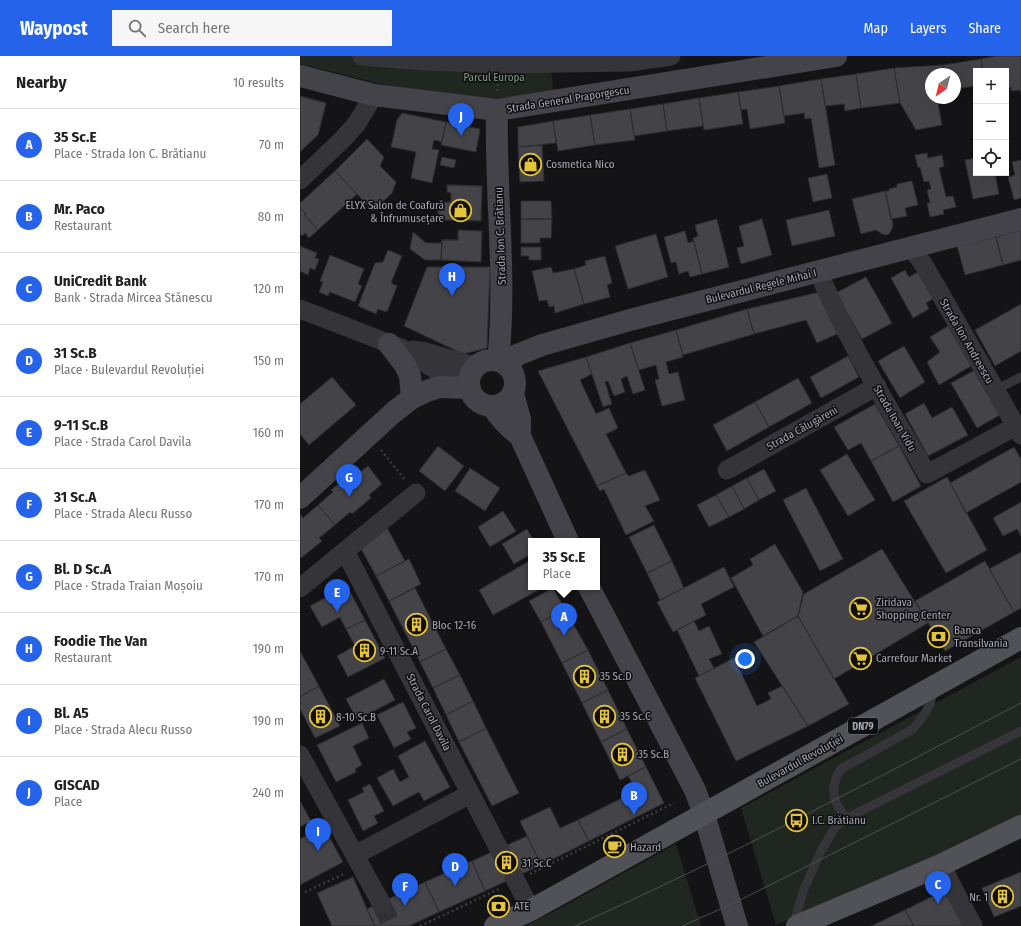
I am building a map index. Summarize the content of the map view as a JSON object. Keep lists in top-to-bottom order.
{
  "streets": {
    "main road": ["DN79", "Bulevardul Revoluției"],
    "street": [
      "Strada General Praporgescu",
      "Strada Ion C. Brătianu",
      "Bulevardul Regele Mihai I",
      "Strada Ion Andreescu",
      "Strada Ioan Vidu",
      "Strada Călugăreni",
      "Strada Carol Davila"
    ]
  },
  "crossings": [
    ["Strada General Praporgescu", "Strada Ion C. Brătianu"],
    ["Strada Ion C. Brătianu", "Bulevardul Regele Mihai I"],
    ["Bulevardul Regele Mihai I", "Strada Ion Andreescu"],
    ["Bulevardul Regele Mihai I", "Strada Ioan Vidu"],
    ["Strada Ion Andreescu", "Strada Ioan Vidu"],
    ["Strada Ioan Vidu", "Strada Călugăreni"]
  ],
  "parks": ["Parcul Europa"],
  "places": {
    "shop": ["Cosmetica Nico", "ELYX Salon de Coafură & Înfrumusețare"],
    "supermarket": ["Ziridava Shopping Center", "Carrefour Market"],
    "building": [
      "Bloc 12-16",
      "9-11 Sc.A",
      "35 Sc.D",
      "35 Sc.C",
      "8-10 Sc.B",
      "35 Sc.B",
      "31 Sc.C",
      "Nr. 1"
    ],
    "bank": ["Banca Transilvania", "ATE"],
    "bus stop": ["I.C. Brătianu"],
    "cafe": ["Hazard"]
  },
  "north": "bottom left",
  "page": {
    "header": "Waypost",
    "search": "Search here",
    "nav": ["Map", "Layers", "Share"],
    "heading": ["Nearby", "10 results"],
    "map_buttons": ["+", "−"],
    "pins": [
      "J",
      "H",
      "G",
      "E",
      "A",
      "B",
      "I",
      "D",
      "C",
      "F"
    ],
    "list": [
      {
        "mark": "A",
        "name": "35 Sc.E",
        "note": "Place · Strada Ion C. Brătianu",
        "value": "70 m"
      },
      {
        "mark": "B",
        "name": "Mr. Paco",
        "note": "Restaurant",
        "value": "80 m"
      },
      {
        "mark": "C",
        "name": "UniCredit Bank",
        "note": "Bank · Strada Mircea Stănescu",
        "value": "120 m"
      },
      {
        "mark": "D",
        "name": "31 Sc.B",
        "note": "Place · Bulevardul Revoluției",
        "value": "150 m"
      },
      {
        "mark": "E",
        "name": "9-11 Sc.B",
        "note": "Place · Strada Carol Davila",
        "value": "160 m"
      },
      {
        "mark": "F",
        "name": "31 Sc.A",
        "note": "Place · Strada Alecu Russo",
        "value": "170 m"
      },
      {
        "mark": "G",
        "name": "Bl. D Sc.A",
        "note": "Place · Strada Traian Moșoiu",
        "value": "170 m"
      },
      {
        "mark": "H",
        "name": "Foodie The Van",
        "note": "Restaurant",
        "value": "190 m"
      },
      {
        "mark": "I",
        "name": "Bl. A5",
        "note": "Place · Strada Alecu Russo",
        "value": "190 m"
      },
      {
        "mark": "J",
        "name": "GISCAD",
        "note": "Place",
        "value": "240 m"
      }
    ],
    "popup": ["35 Sc.E", "Place"]
  }
}
